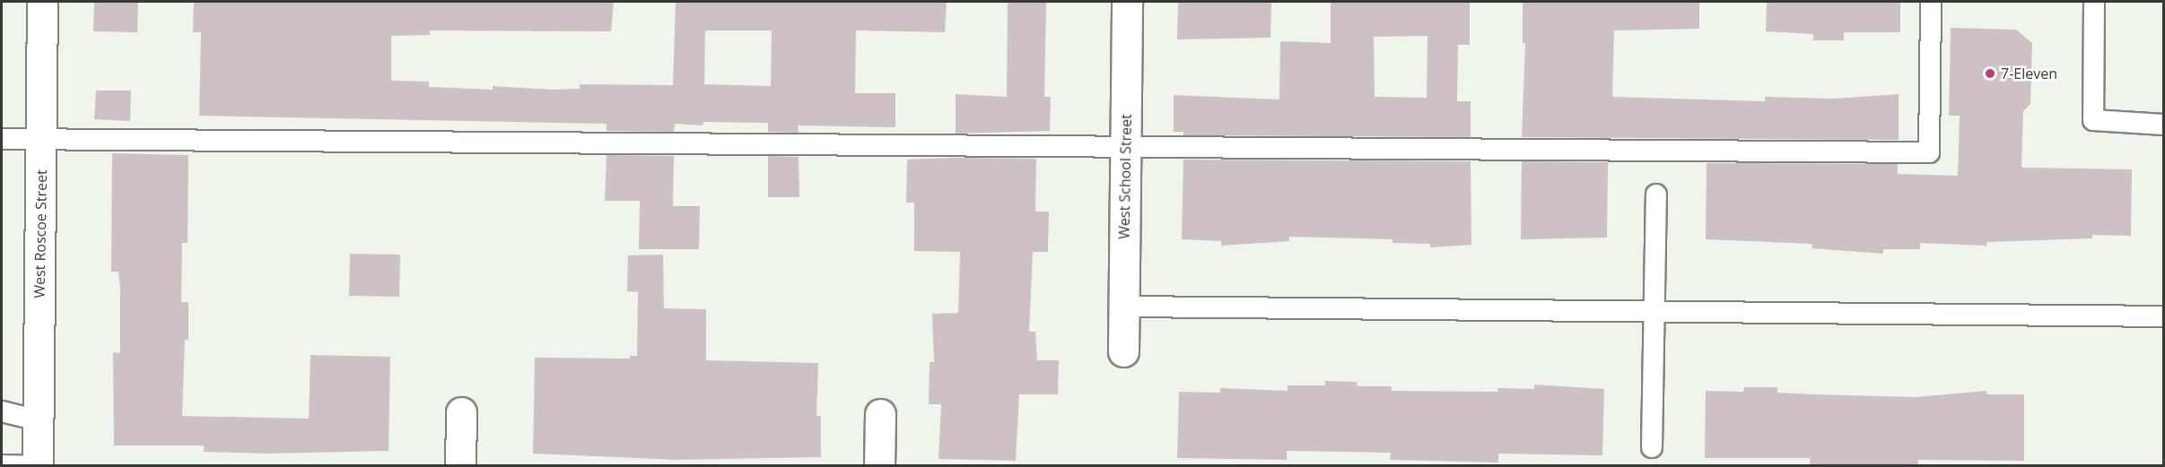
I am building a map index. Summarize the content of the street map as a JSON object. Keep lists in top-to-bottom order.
{
  "streets": {
    "street": ["West School Street", "West Roscoe Street"]
  },
  "places": ["7-Eleven"]
}
